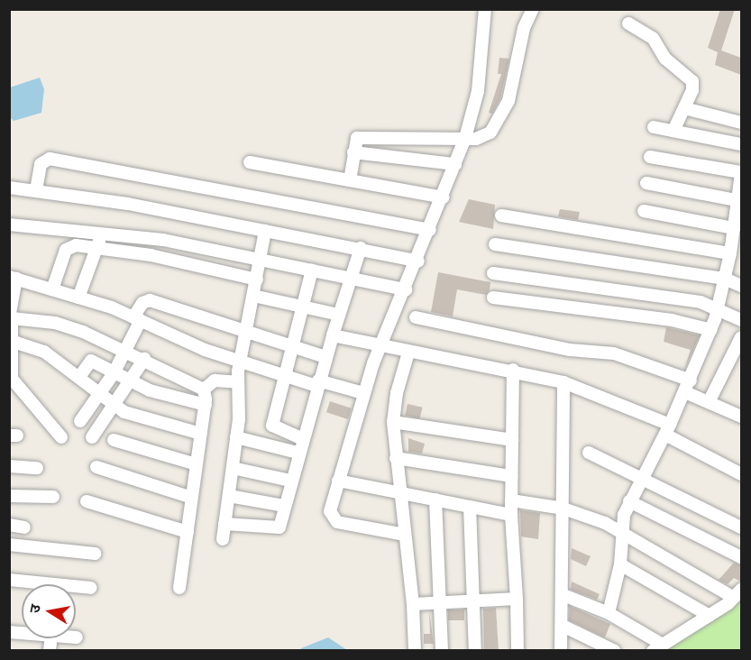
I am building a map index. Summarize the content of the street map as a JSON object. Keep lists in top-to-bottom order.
{
  "north": "left"
}
